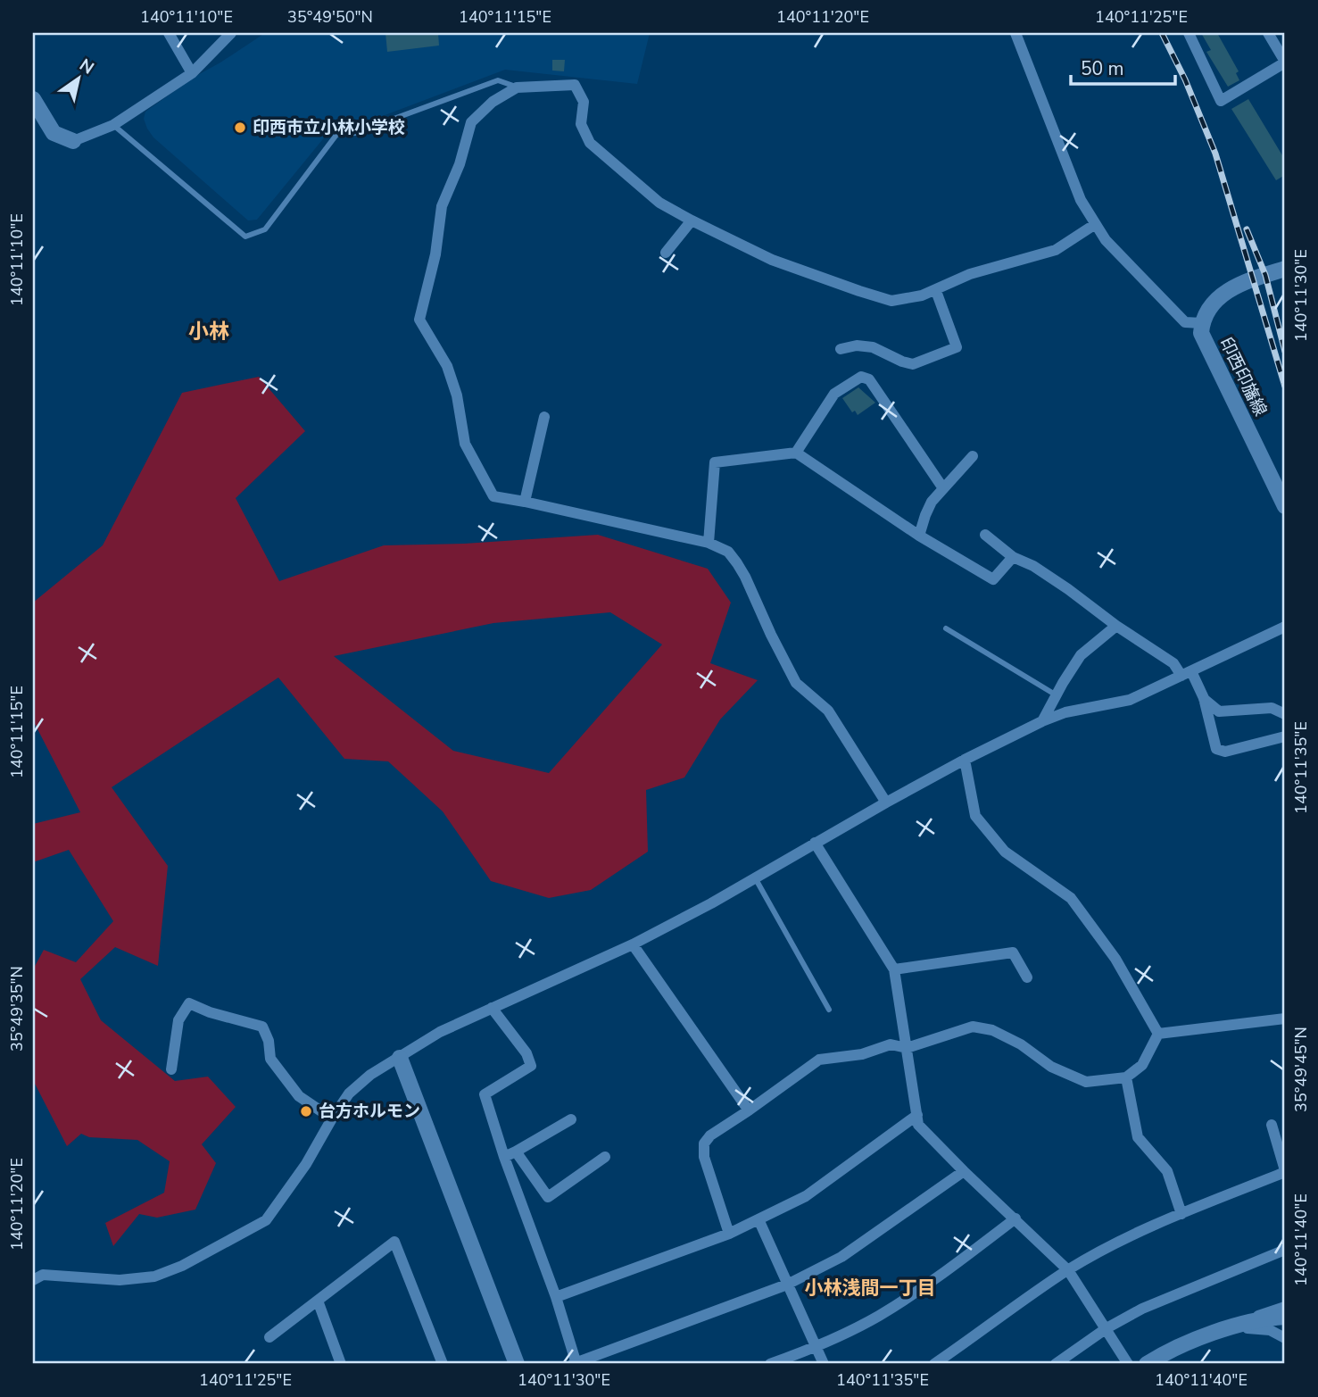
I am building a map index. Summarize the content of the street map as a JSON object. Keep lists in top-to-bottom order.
{
  "streets": {
    "street": ["印西印旛線"]
  },
  "districts": ["小林", "小林浅間一丁目"],
  "places": ["印西市立小林小学校", "台方ホルモン"],
  "scale_bar": "50 m",
  "north": "top right",
  "coordinates": [
    "140°11'10\"E",
    "35°49'50\"N",
    "140°11'15\"E",
    "140°11'20\"E",
    "140°11'25\"E",
    "140°11'30\"E",
    "140°11'35\"E",
    "35°49'35\"N",
    "35°49'45\"N",
    "140°11'40\"E"
  ]
}
